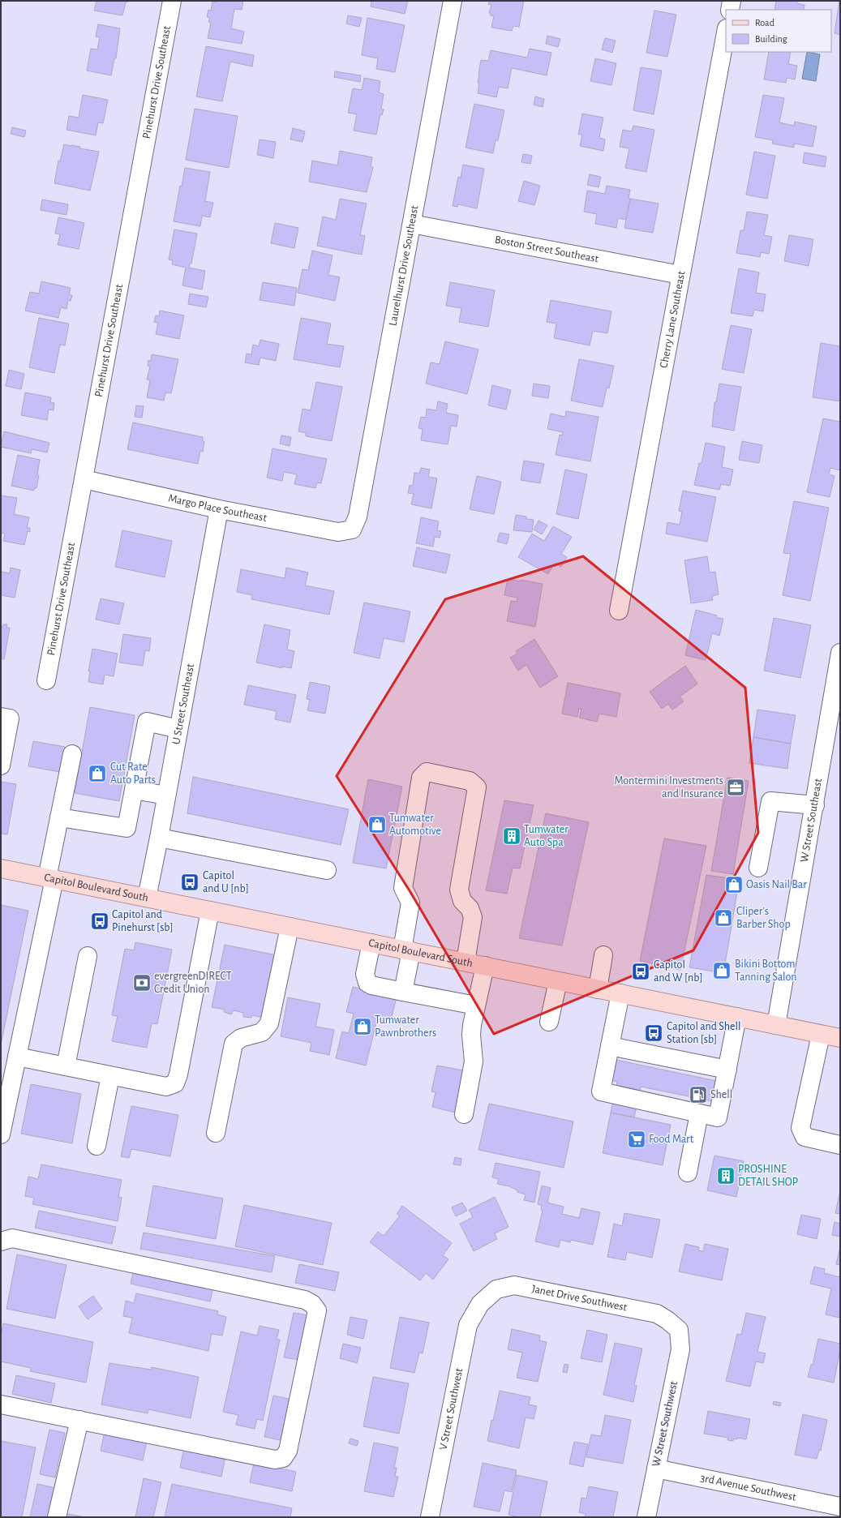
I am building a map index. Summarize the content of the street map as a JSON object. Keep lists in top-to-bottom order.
{
  "streets": {
    "main road": ["Capitol Boulevard South"],
    "street": [
      "Pinehurst Drive Southeast",
      "Boston Street Southeast",
      "Laurelhurst Drive Southeast",
      "Cherry Lane Southeast",
      "Margo Place Southeast",
      "U Street Southeast",
      "W Street Southeast",
      "Janet Drive Southwest",
      "V Street Southwest",
      "W Street Southwest",
      "3rd Avenue Southwest"
    ]
  },
  "crossings": [
    ["Pinehurst Drive Southeast", "Margo Place Southeast"],
    ["Boston Street Southeast", "Laurelhurst Drive Southeast"],
    ["Boston Street Southeast", "Cherry Lane Southeast"],
    ["Laurelhurst Drive Southeast", "Margo Place Southeast"],
    ["Margo Place Southeast", "U Street Southeast"],
    ["U Street Southeast", "Capitol Boulevard South"],
    ["W Street Southeast", "Capitol Boulevard South"],
    ["Janet Drive Southwest", "V Street Southwest"],
    ["Janet Drive Southwest", "W Street Southwest"],
    ["W Street Southwest", "3rd Avenue Southwest"]
  ],
  "places": {
    "shop": [
      "Cut Rate Auto Parts",
      "Tumwater Automotive",
      "Oasis Nail Bar",
      "Cliper's Barber Shop",
      "Bikini Bottom Tanning Salon",
      "Tumwater Pawnbrothers"
    ],
    "office": ["Montermini Investments and Insurance"],
    "building": ["Tumwater Auto Spa", "PROSHINE DETAIL SHOP"],
    "bus stop": [
      "Capitol and U [nb]",
      "Capitol and Pinehurst [sb]",
      "Capitol and W [nb]",
      "Capitol and Shell Station [sb]"
    ],
    "bank": ["evergreenDIRECT Credit Union"],
    "fuel station": ["Shell"],
    "supermarket": ["Food Mart"]
  },
  "legend": ["Road", "Building"]
}
